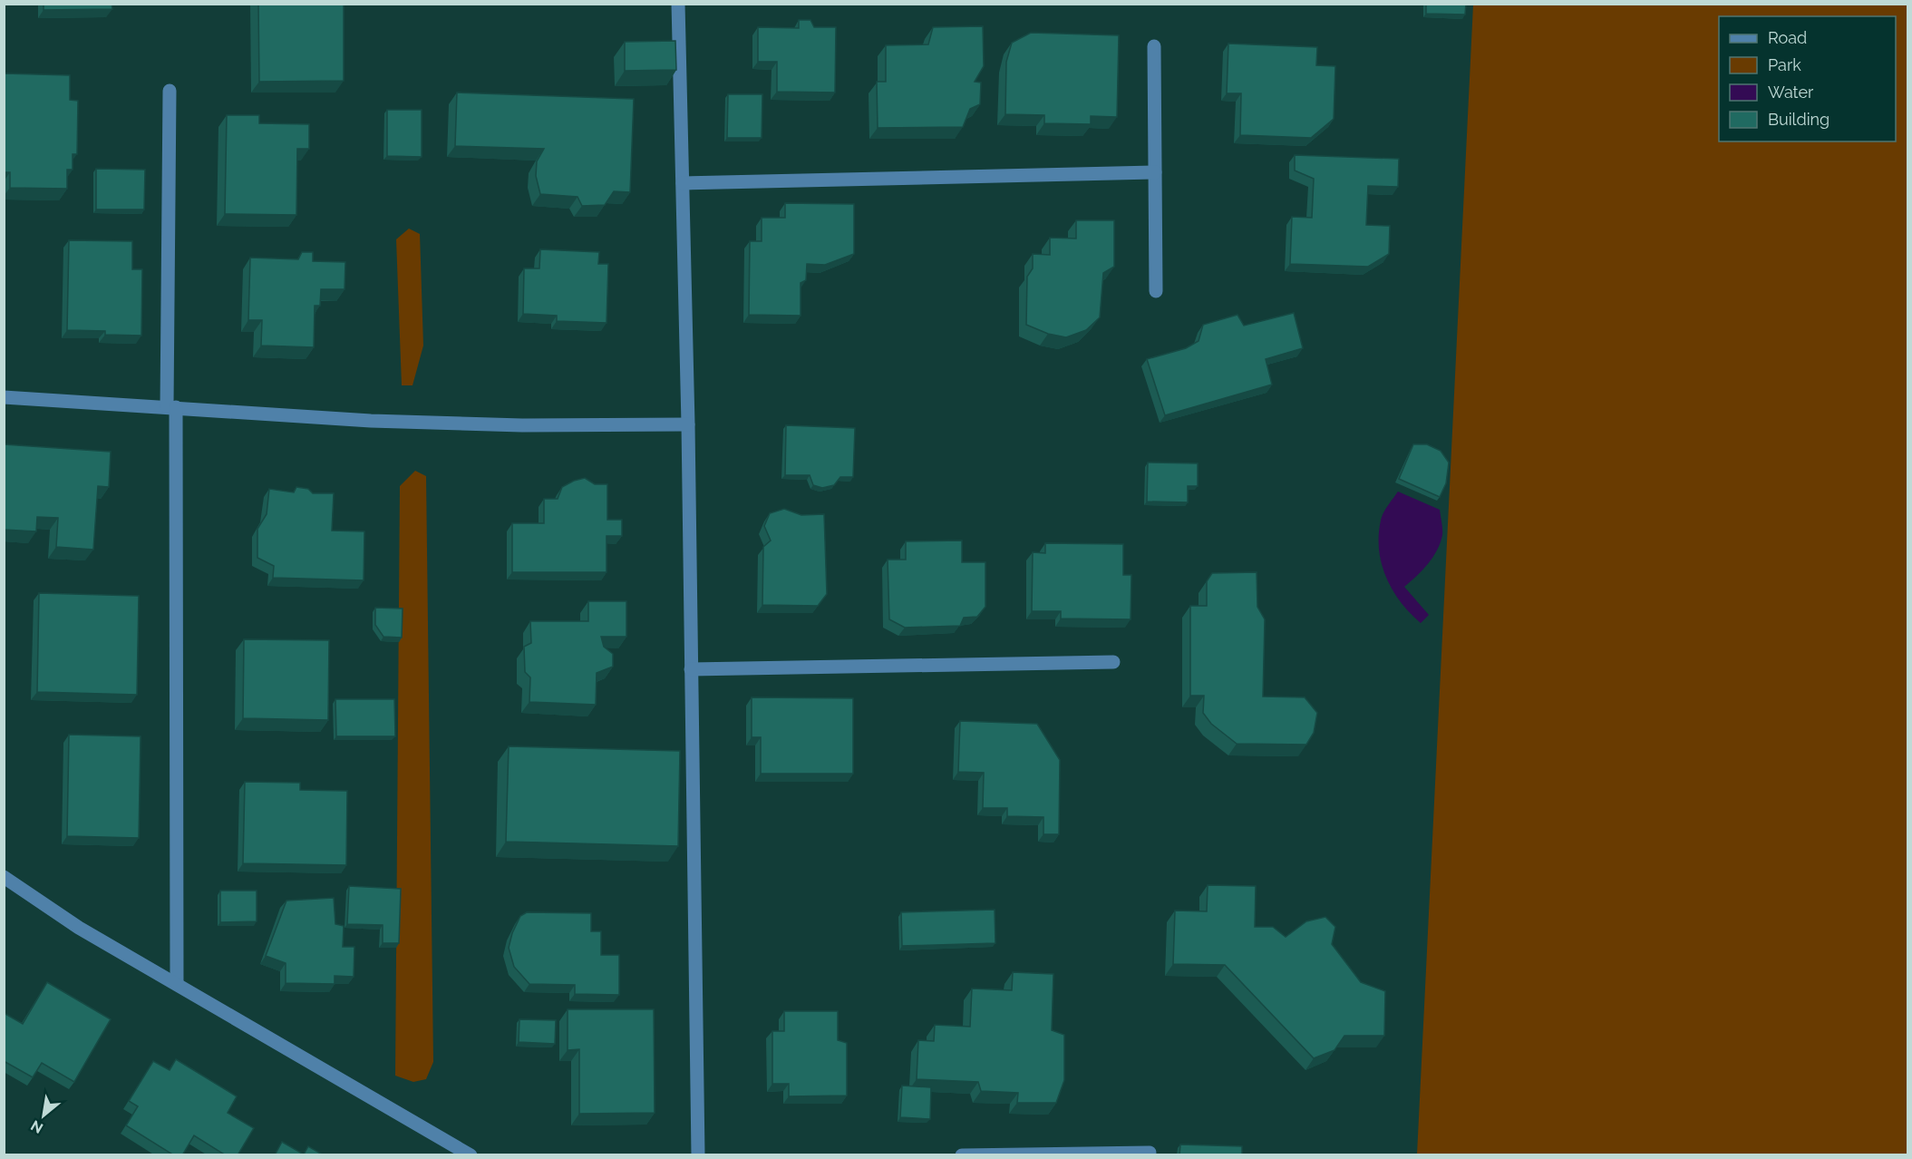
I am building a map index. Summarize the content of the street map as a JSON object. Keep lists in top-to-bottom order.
{
  "legend": [
    "Road",
    "Park",
    "Water",
    "Building"
  ],
  "north": "bottom left"
}
